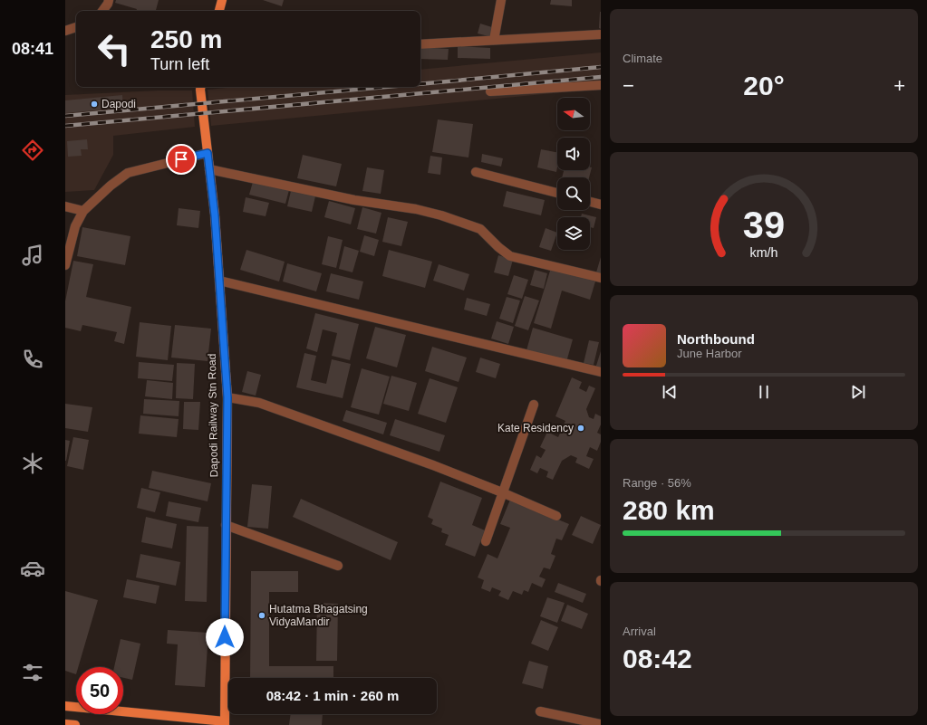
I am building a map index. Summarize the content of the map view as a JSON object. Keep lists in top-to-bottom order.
{
  "streets": {
    "main road": ["Dapodi Railway Stn Road"]
  },
  "places": ["Dapodi", "Kate Residency", "Hutatma Bhagatsing VidyaMandir"],
  "north": "left",
  "page": {
    "tabs": "08:41",
    "tile": [
      "Climate",
      ["Range · 56%", "280 km"],
      ["Arrival", "08:42"]
    ],
    "turn": ["250 m", "Turn left"],
    "heat": ["−", "20°", "+"],
    "song": ["Northbound", "June Harbor"],
    "limit": "50",
    "trip": "08:42 · 1 min · 260 m",
    "gauge": ["39", "km/h"]
  }
}
